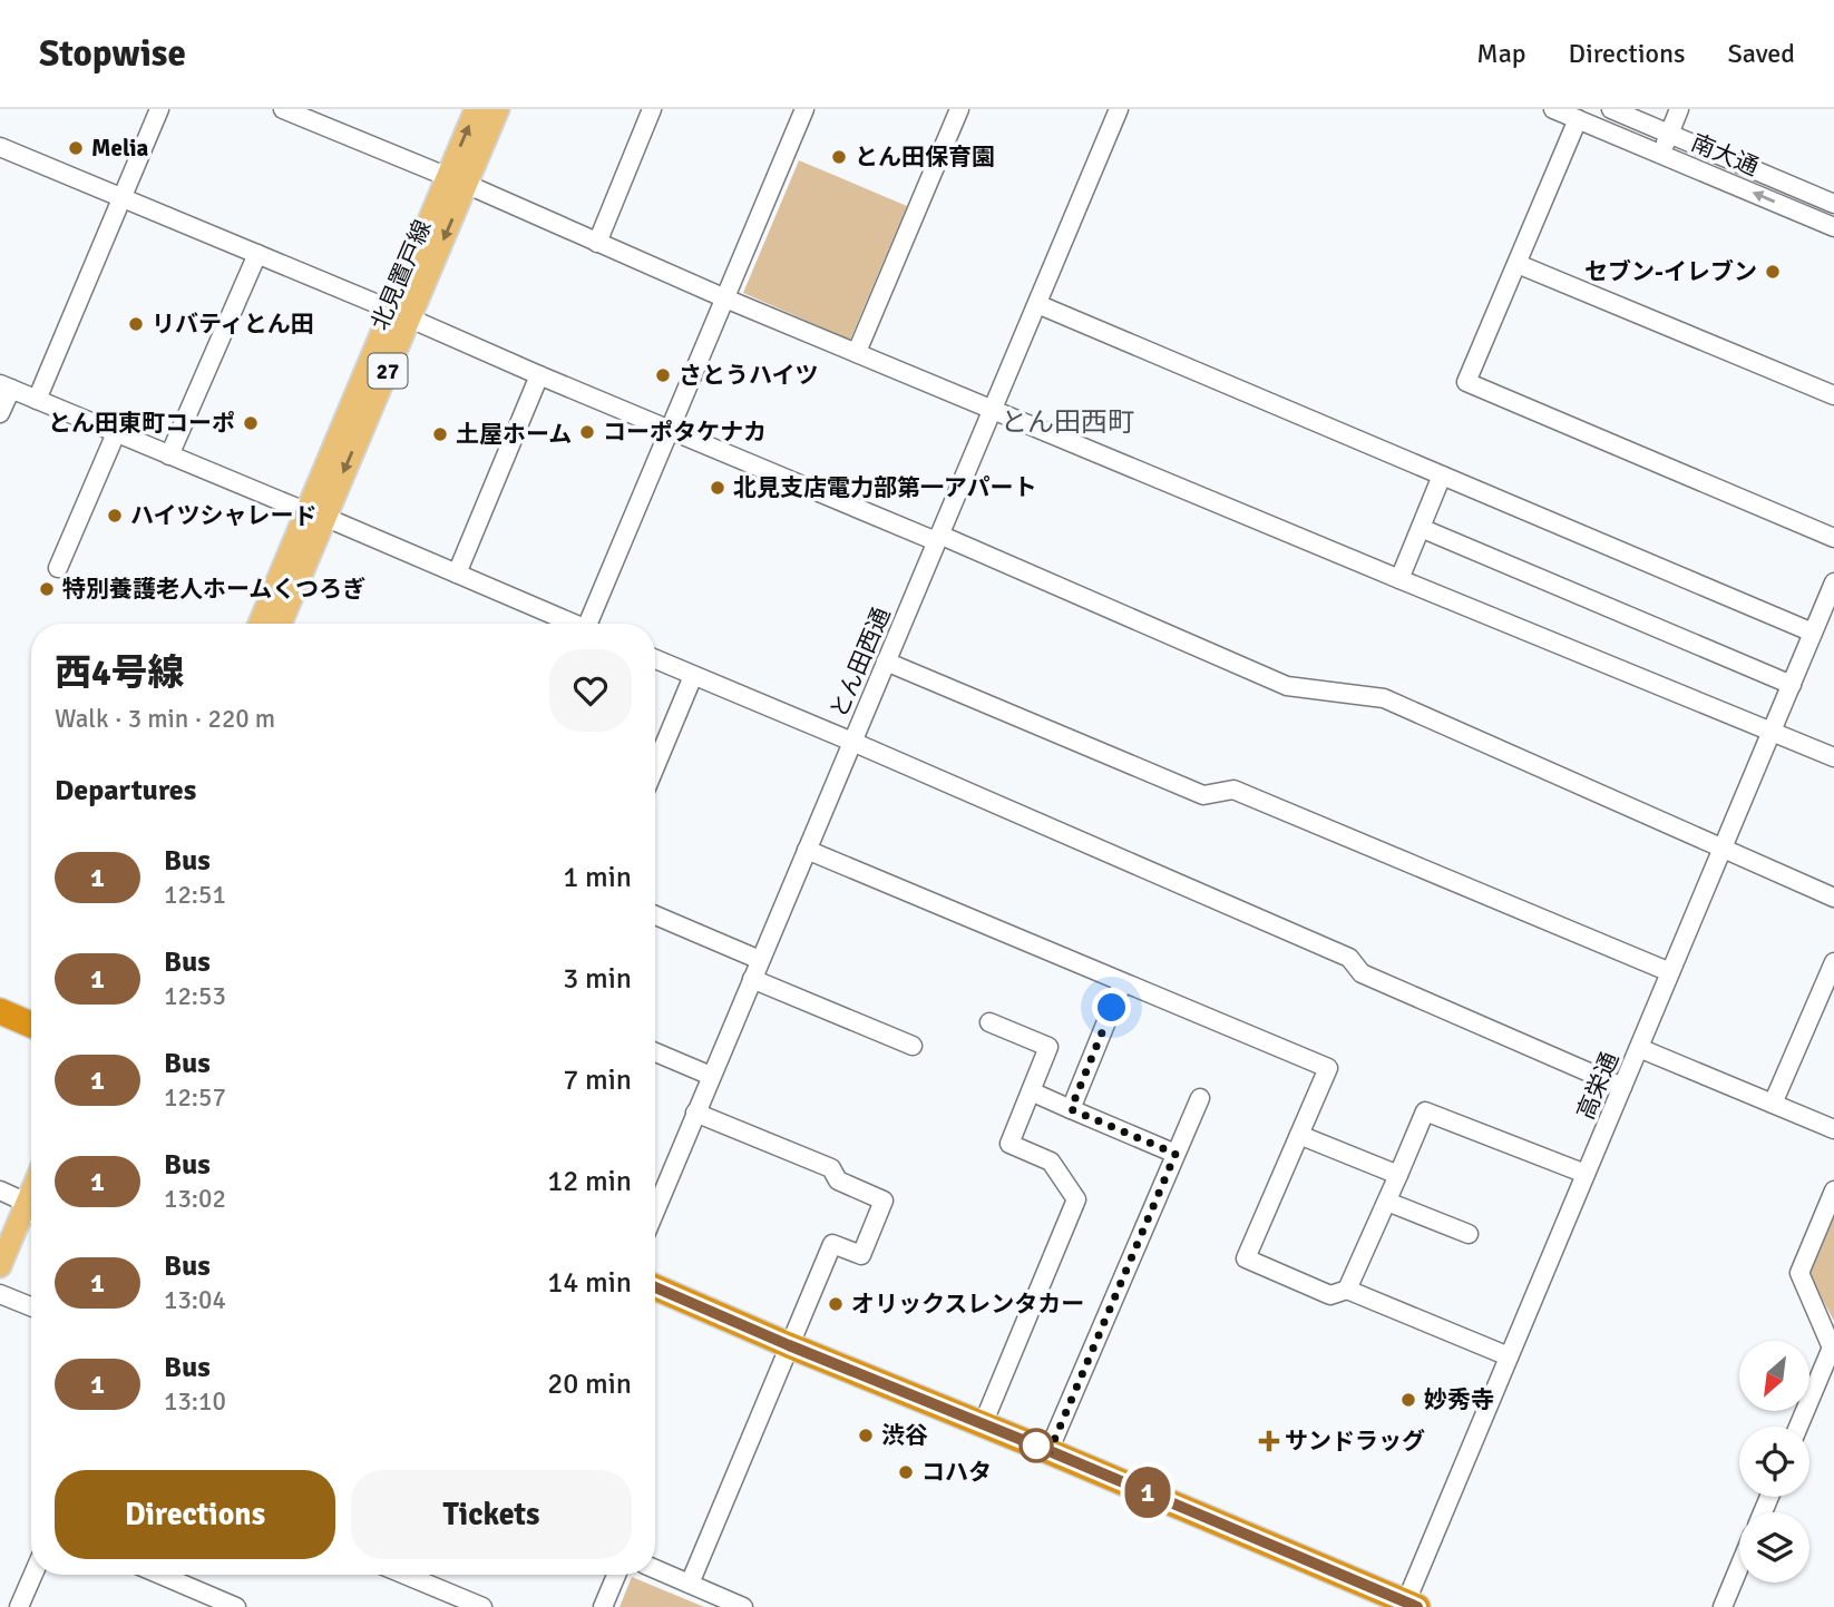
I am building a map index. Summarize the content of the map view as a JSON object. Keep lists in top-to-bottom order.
{
  "streets": {
    "main road": ["北見置戸線", "27"],
    "street": ["南大通", "とん田西通", "高栄通"]
  },
  "districts": ["とん田西町"],
  "places": {
    "other": [
      "Melia",
      "とん田保育園",
      "セブン-イレブン",
      "リバティとん田",
      "さとうハイツ",
      "とん田東町コーポ",
      "コーポタケナカ",
      "土屋ホーム",
      "北見支店電力部第一アパート",
      "ハイツシャレード",
      "特別養護老人ホームくつろぎ",
      "オリックスレンタカー",
      "妙秀寺",
      "渋谷",
      "コハタ"
    ],
    "health": ["サンドラッグ"]
  },
  "lines": ["bus line 1"],
  "north": "bottom left",
  "page": {
    "header": "Stopwise",
    "nav": ["Map", "Directions", "Saved"],
    "on_map": "1",
    "heading": [
      ["西4号線", "Walk · 3 min · 220 m"],
      "Departures"
    ],
    "list": [
      {
        "mark": "1",
        "name": "Bus",
        "note": "12:51",
        "value": "1 min"
      },
      {
        "mark": "1",
        "name": "Bus",
        "note": "12:53",
        "value": "3 min"
      },
      {
        "mark": "1",
        "name": "Bus",
        "note": "12:57",
        "value": "7 min"
      },
      {
        "mark": "1",
        "name": "Bus",
        "note": "13:02",
        "value": "12 min"
      },
      {
        "mark": "1",
        "name": "Bus",
        "note": "13:04",
        "value": "14 min"
      },
      {
        "mark": "1",
        "name": "Bus",
        "note": "13:10",
        "value": "20 min"
      }
    ],
    "buttons": ["Directions", "Tickets"]
  }
}
